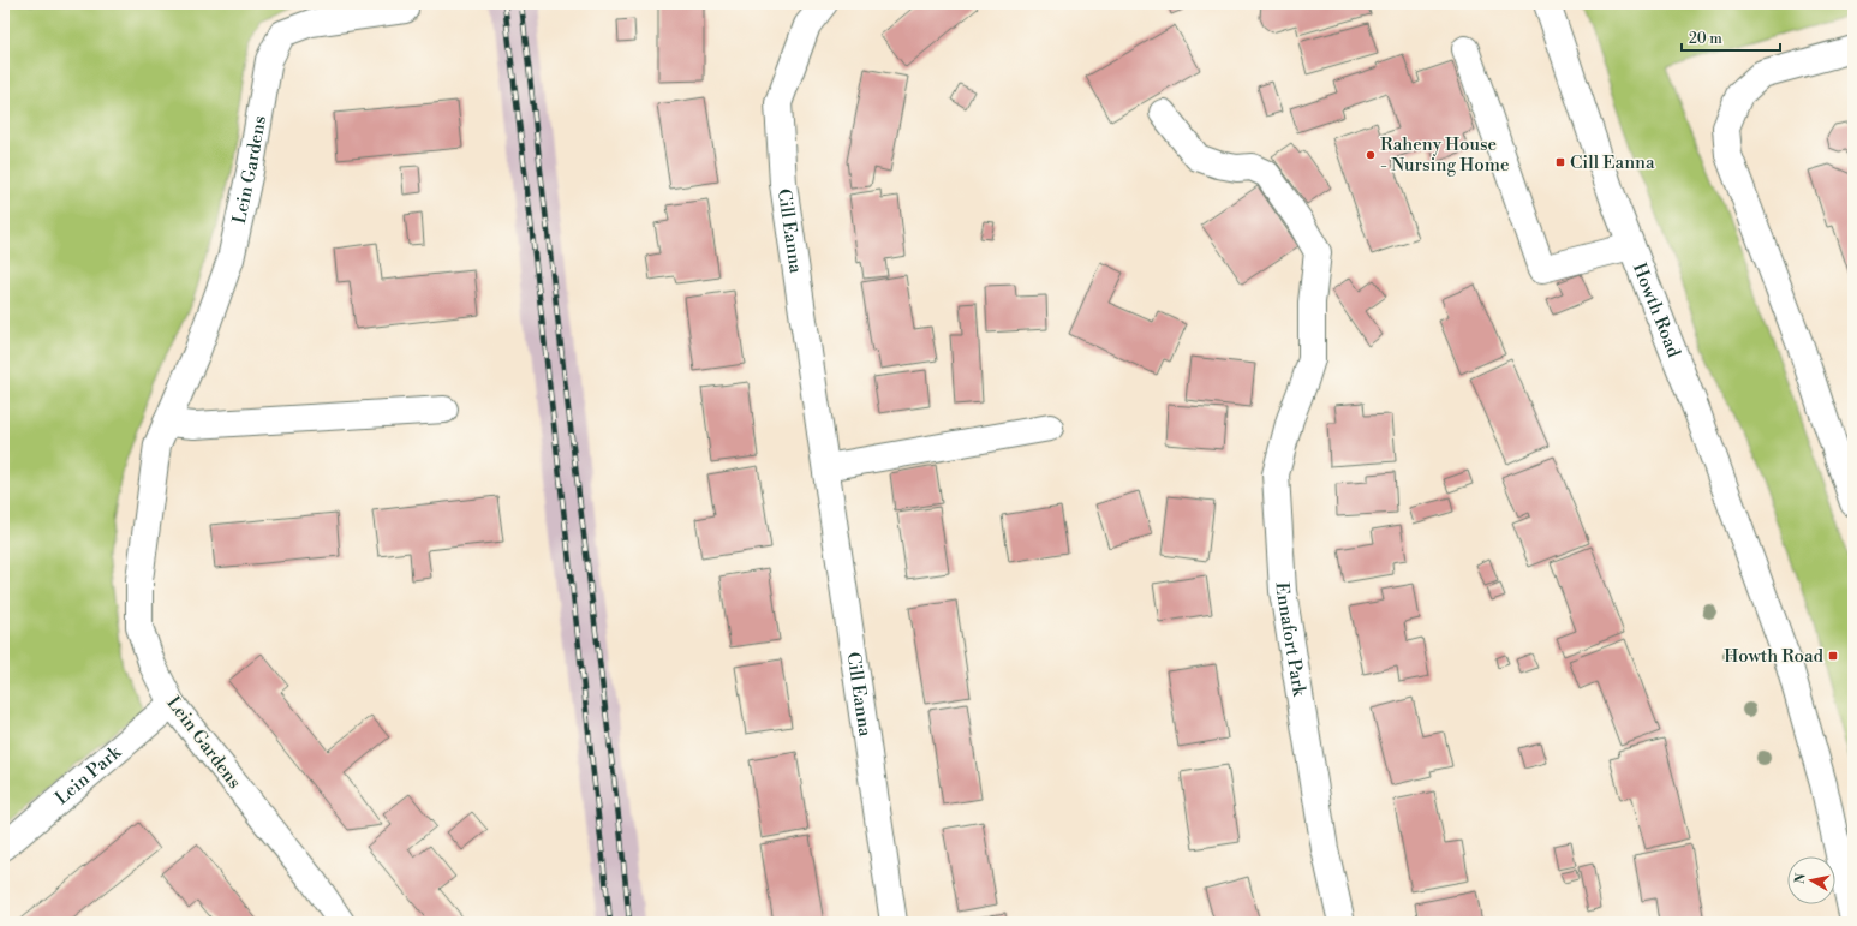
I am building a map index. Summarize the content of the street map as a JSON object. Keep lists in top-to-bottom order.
{
  "streets": {
    "street": [
      "Lein Gardens",
      "Cill Eanna",
      "Howth Road",
      "Ennafort Park",
      "Lein Park"
    ]
  },
  "crossings": [
    ["Lein Gardens", "Lein Park"]
  ],
  "places": {
    "other": ["Raheny House - Nursing Home"],
    "transit": ["Cill Eanna", "Howth Road"]
  },
  "scale_bar": "20 m",
  "north": "left"
}
